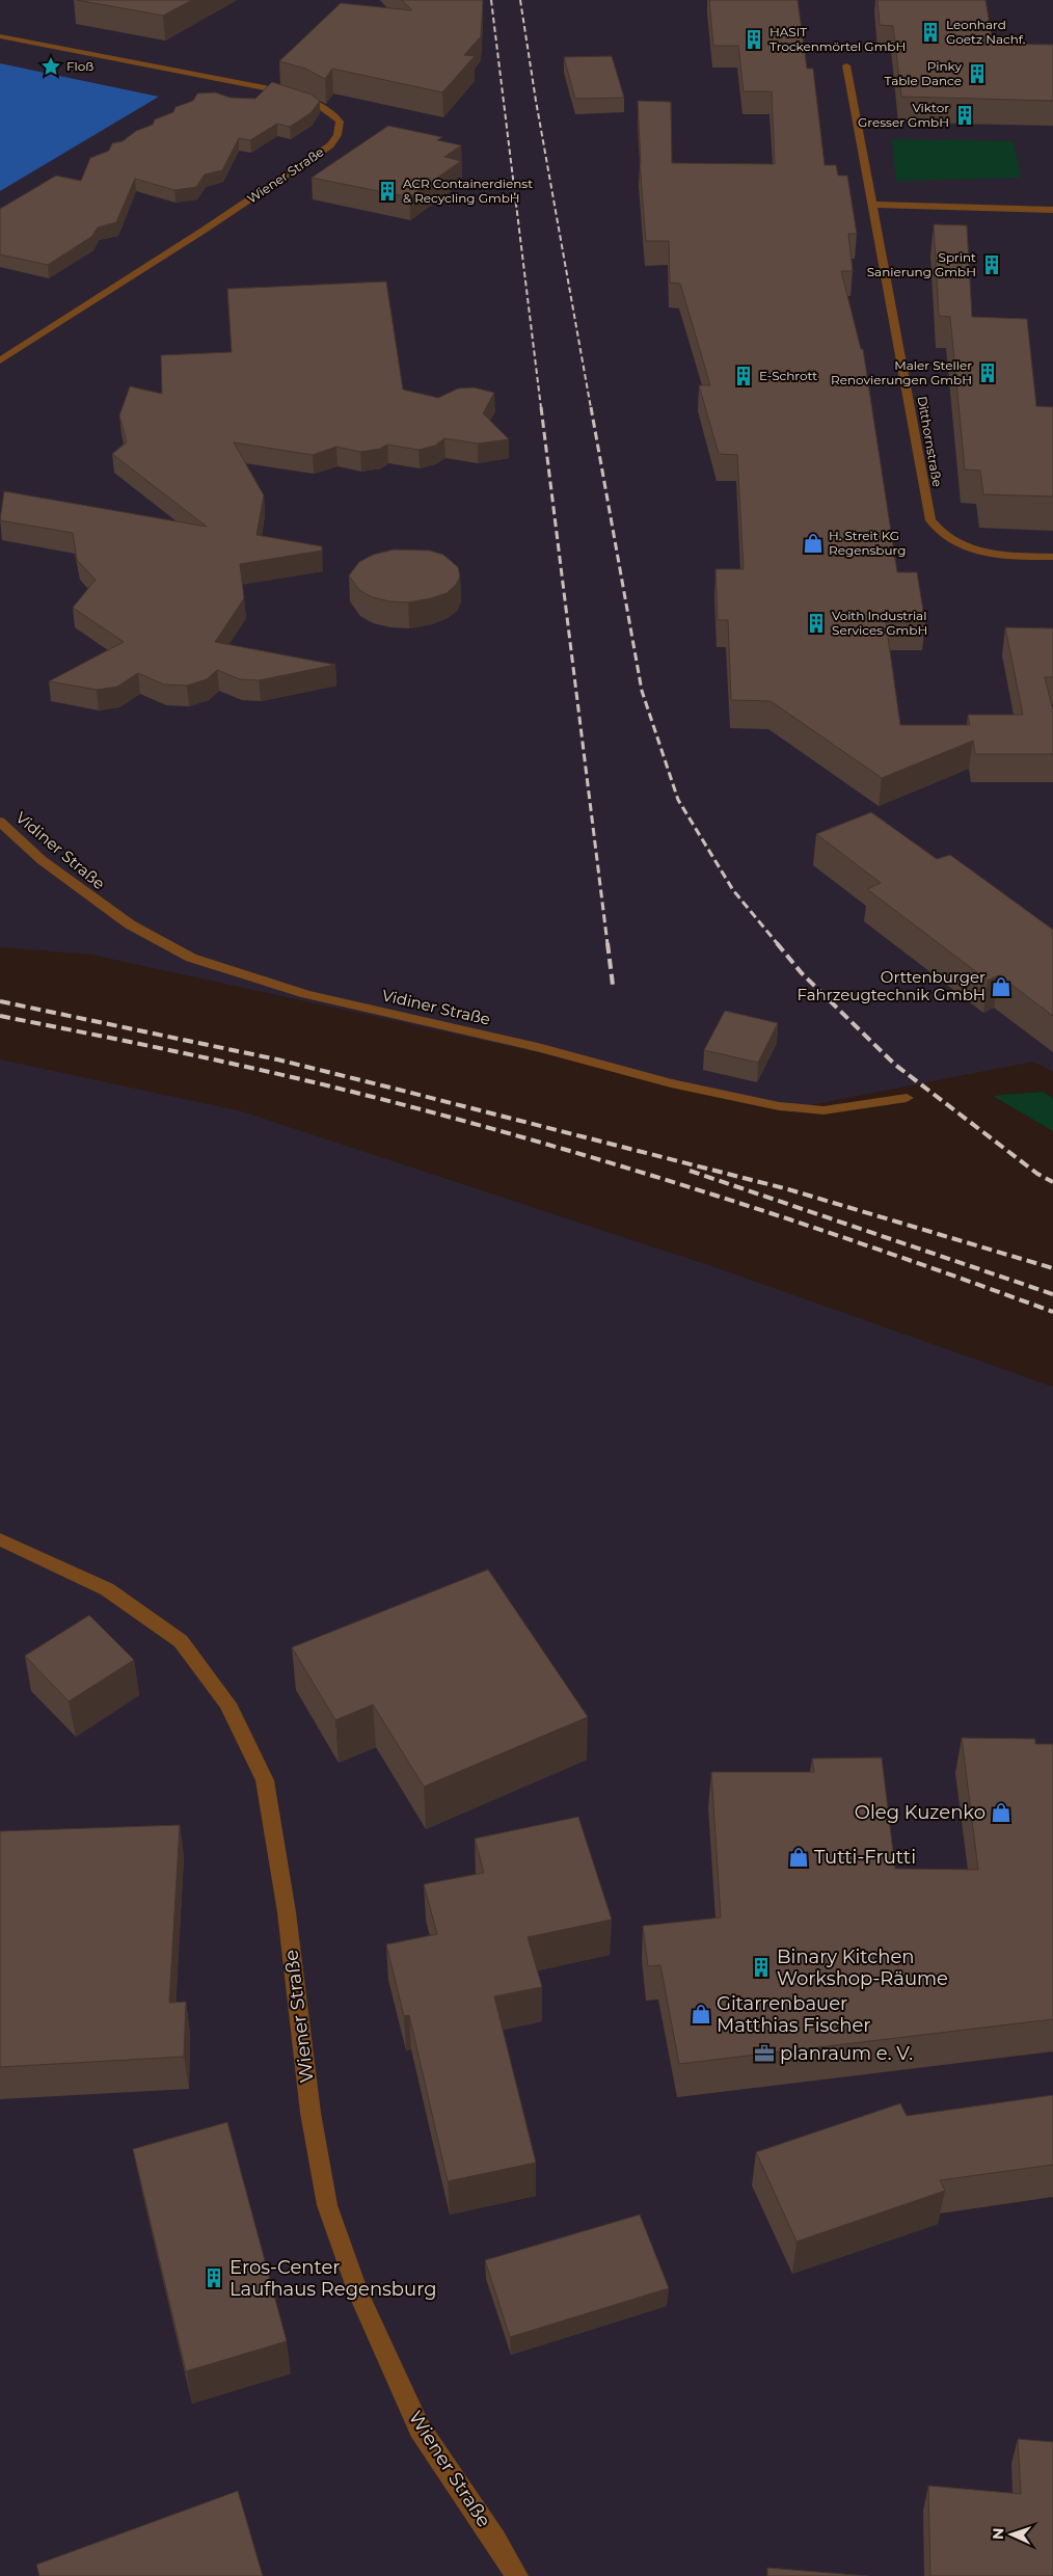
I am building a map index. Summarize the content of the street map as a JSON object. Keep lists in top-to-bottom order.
{
  "streets": {
    "street": ["Wiener Straße", "Ditthornstraße", "Vidiner Straße"]
  },
  "places": {
    "building": [
      "Leonhard Goetz Nachf.",
      "HASIT Trockenmörtel GmbH",
      "Pinky Table Dance",
      "Viktor Gresser GmbH",
      "ACR Containerdienst & Recycling GmbH",
      "Sprint Sanierung GmbH",
      "Maler Steller Renovierungen GmbH",
      "E-Schrott",
      "Voith Industrial Services GmbH",
      "Binary Kitchen Workshop-Räume",
      "Eros-Center Laufhaus Regensburg"
    ],
    "place": ["Floß"],
    "shop": [
      "H. Streit KG Regensburg",
      "Orttenburger Fahrzeugtechnik GmbH",
      "Oleg Kuzenko",
      "Tutti-Frutti",
      "Gitarrenbauer Matthias Fischer"
    ],
    "office": ["planraum e. V."]
  },
  "north": "left"
}
